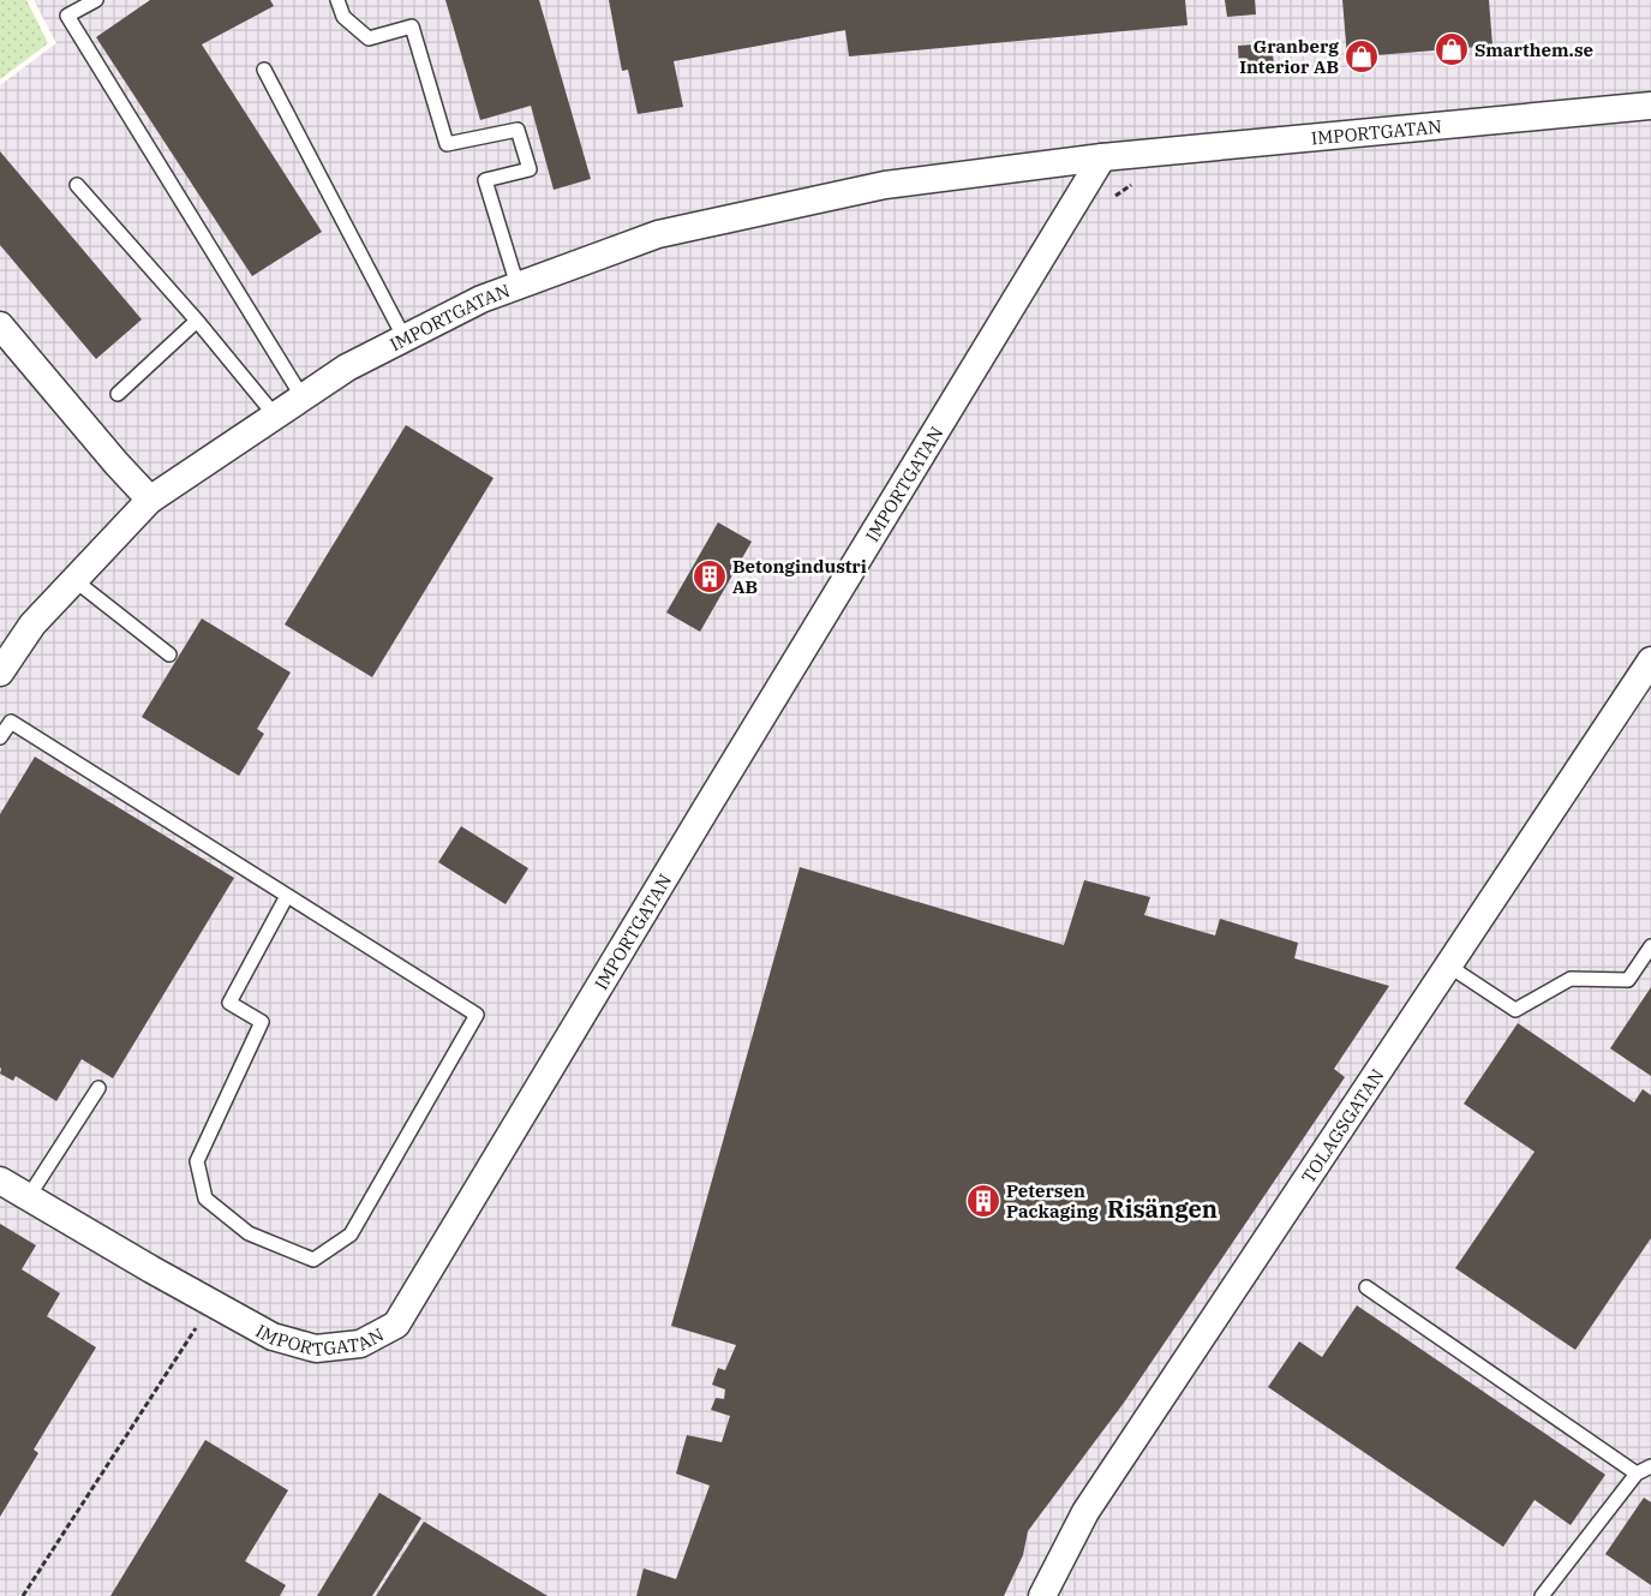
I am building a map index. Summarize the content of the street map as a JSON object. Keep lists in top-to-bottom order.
{
  "streets": {
    "street": ["IMPORTGATAN", "TOLAGSGATAN"]
  },
  "districts": ["Risängen"],
  "places": {
    "shop": ["Smarthem.se", "Granberg Interior AB"],
    "building": ["Betongindustri AB", "Petersen Packaging"]
  }
}
